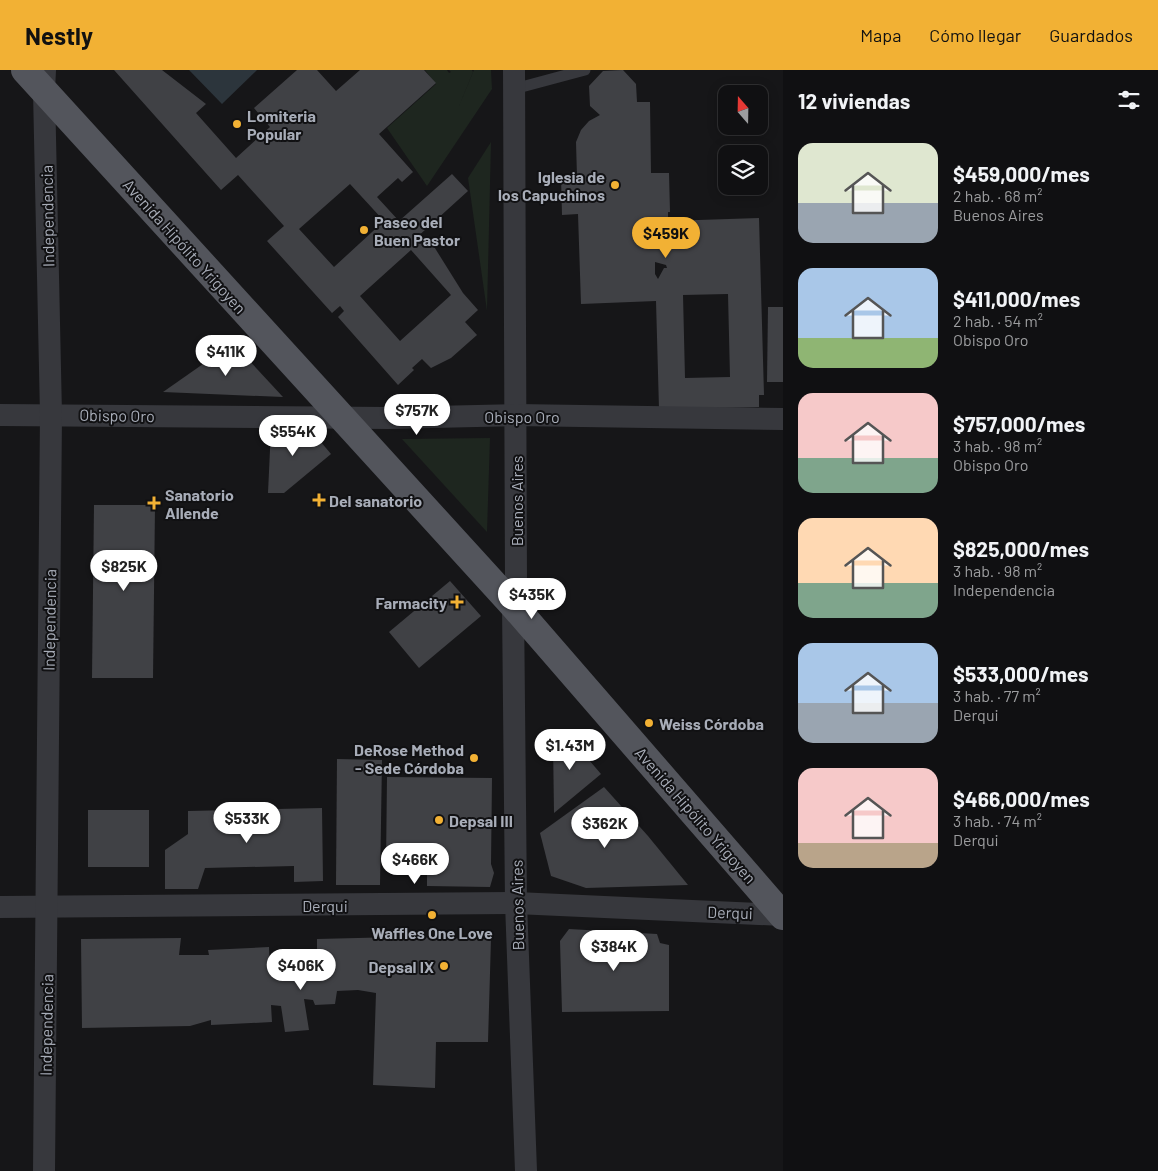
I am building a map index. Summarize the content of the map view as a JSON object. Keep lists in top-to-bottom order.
{
  "streets": {
    "main road": ["Avenida Hipólito Yrigoyen"],
    "street": [
      "Independencia",
      "Obispo Oro",
      "Buenos Aires",
      "Derqui"
    ]
  },
  "crossings": [
    ["Independencia", "Avenida Hipólito Yrigoyen"],
    ["Independencia", "Obispo Oro"],
    ["Independencia", "Derqui"],
    ["Avenida Hipólito Yrigoyen", "Obispo Oro"],
    ["Avenida Hipólito Yrigoyen", "Buenos Aires"],
    ["Avenida Hipólito Yrigoyen", "Derqui"],
    ["Obispo Oro", "Buenos Aires"],
    ["Buenos Aires", "Derqui"]
  ],
  "places": {
    "other": [
      "Lomiteria Popular",
      "Iglesia de los Capuchinos",
      "Paseo del Buen Pastor",
      "Weiss Córdoba",
      "DeRose Method - Sede Córdoba",
      "Depsal III",
      "Waffles One Love",
      "Depsal IX"
    ],
    "health": ["Del sanatorio", "Sanatorio Allende", "Farmacity"]
  },
  "north": "top",
  "page": {
    "header": "Nestly",
    "nav": ["Mapa", "Cómo llegar", "Guardados"],
    "heading": "12 viviendas",
    "list": [
      {
        "name": "$459,000/mes",
        "note": "2 hab. · 68 m² · Buenos Aires"
      },
      {
        "name": "$411,000/mes",
        "note": "2 hab. · 54 m² · Obispo Oro"
      },
      {
        "name": "$757,000/mes",
        "note": "3 hab. · 98 m² · Obispo Oro"
      },
      {
        "name": "$825,000/mes",
        "note": "3 hab. · 98 m² · Independencia"
      },
      {
        "name": "$533,000/mes",
        "note": "3 hab. · 77 m² · Derqui"
      },
      {
        "name": "$466,000/mes",
        "note": "3 hab. · 74 m² · Derqui"
      }
    ],
    "price": [
      "$459K",
      "$411K",
      "$757K",
      "$554K",
      "$825K",
      "$435K",
      "$1.43M",
      "$533K",
      "$362K",
      "$466K",
      "$384K",
      "$406K"
    ]
  }
}
